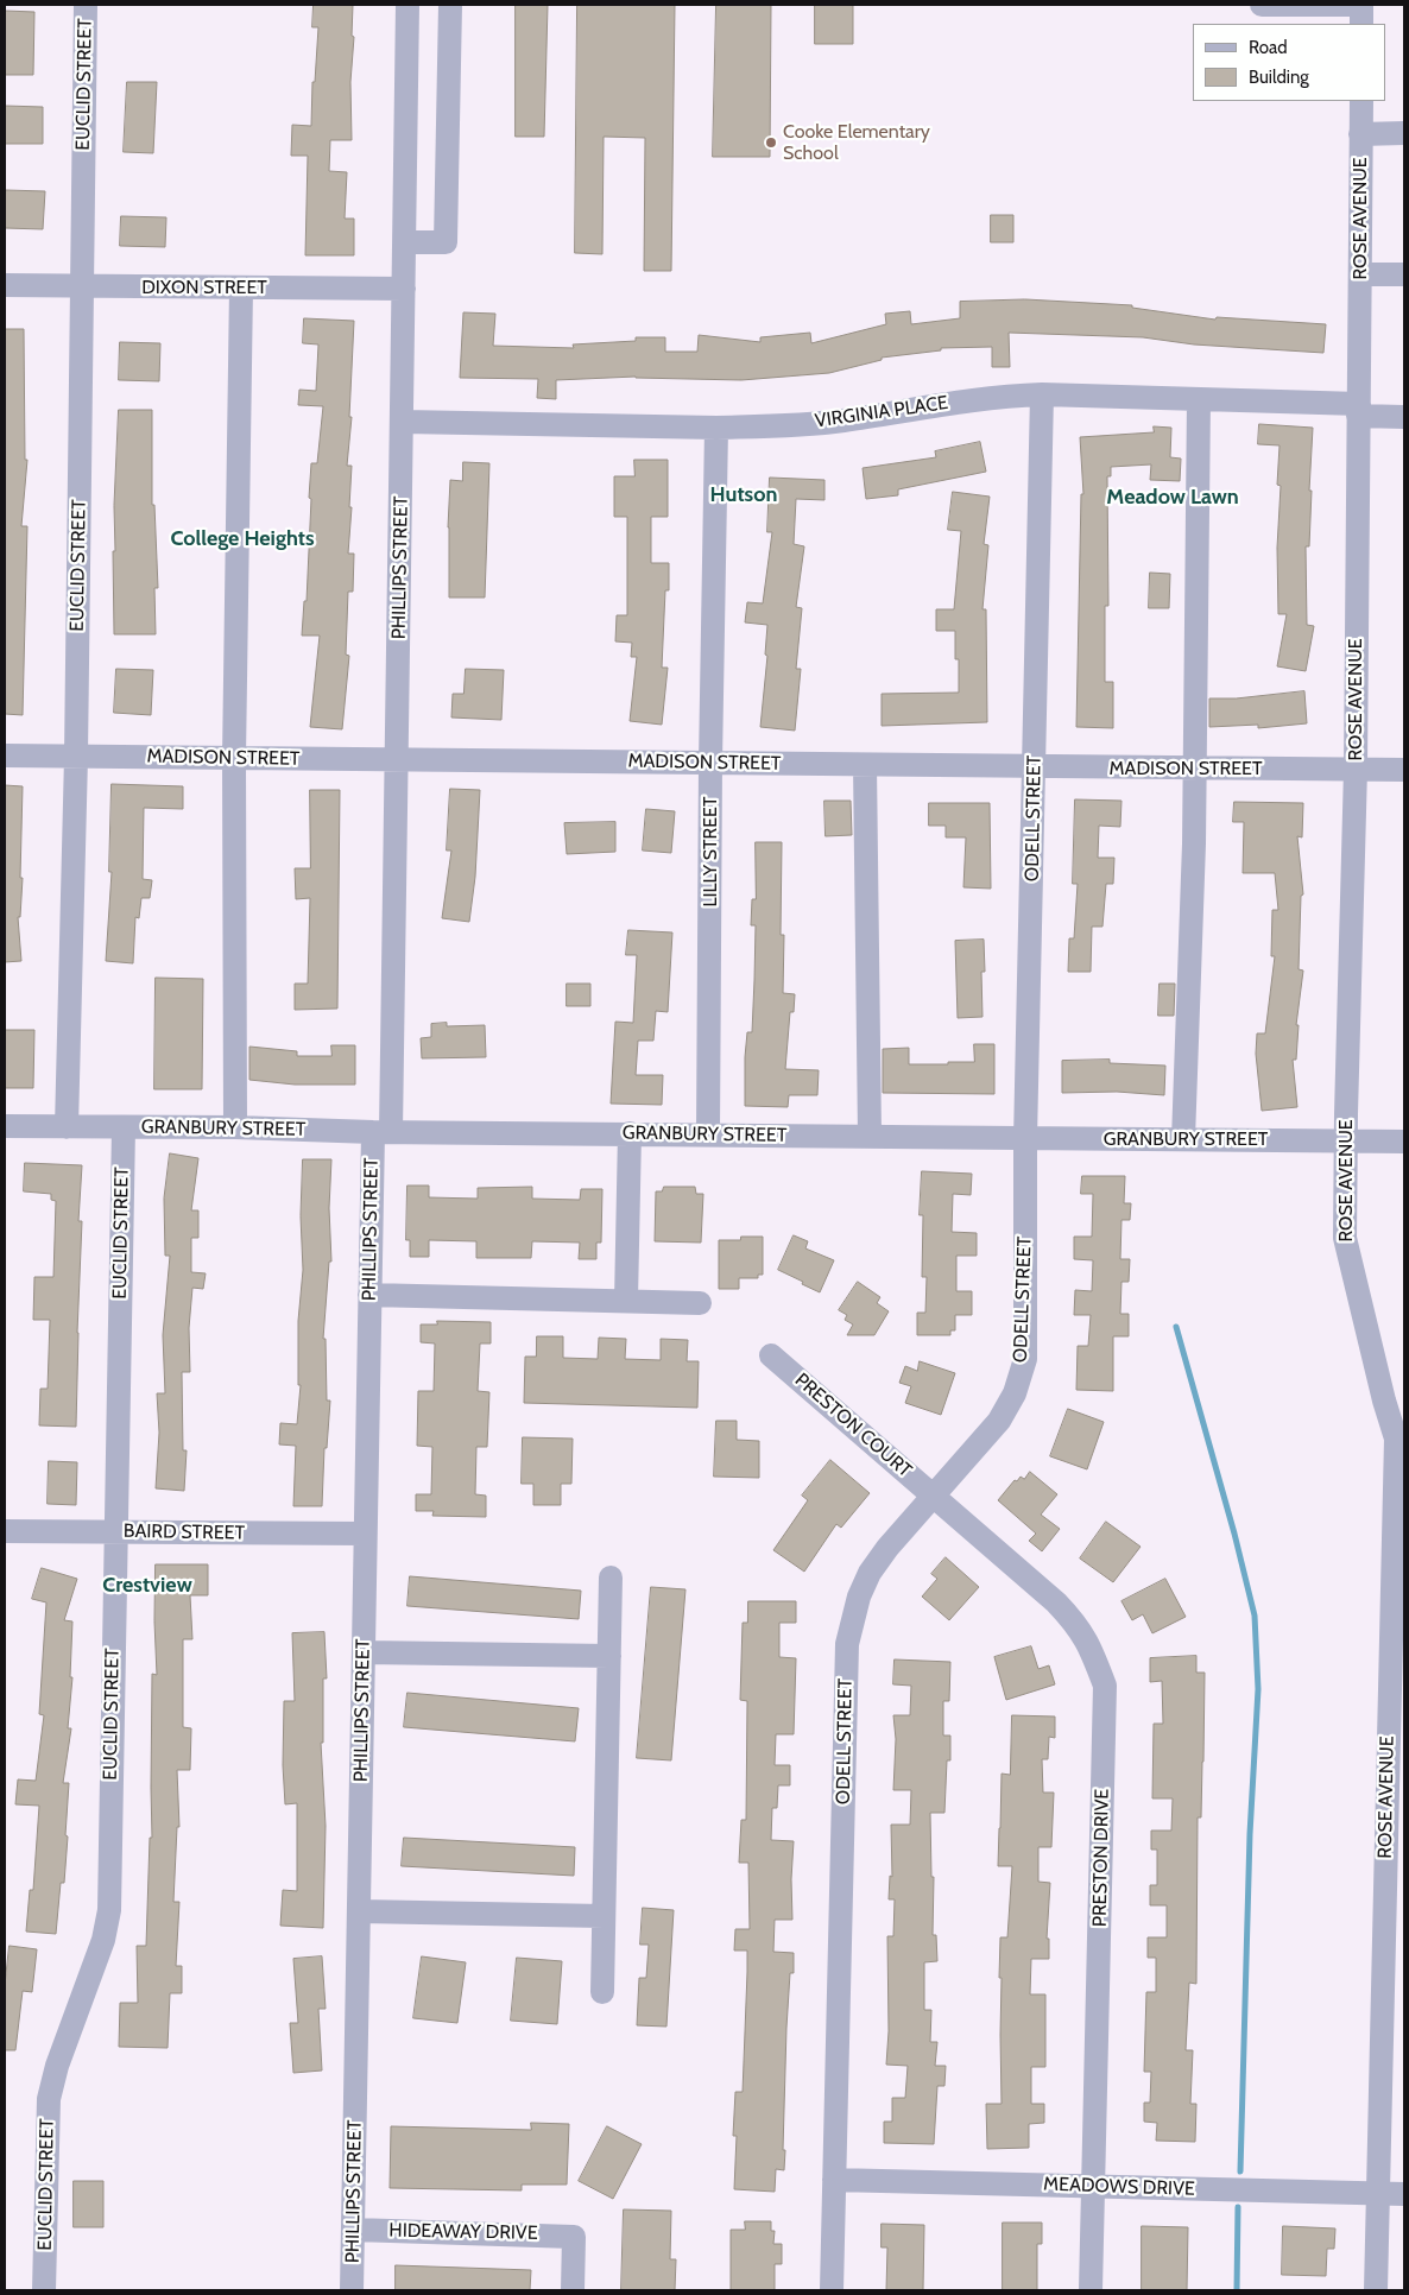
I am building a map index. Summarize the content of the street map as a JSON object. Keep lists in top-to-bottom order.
{
  "streets": {
    "street": [
      "EUCLID STREET",
      "ROSE AVENUE",
      "DIXON STREET",
      "VIRGINIA PLACE",
      "PHILLIPS STREET",
      "MADISON STREET",
      "ODELL STREET",
      "LILLY STREET",
      "GRANBURY STREET",
      "PRESTON COURT",
      "BAIRD STREET",
      "PRESTON DRIVE",
      "MEADOWS DRIVE",
      "HIDEAWAY DRIVE"
    ]
  },
  "crossings": [
    ["EUCLID STREET", "DIXON STREET"],
    ["EUCLID STREET", "MADISON STREET"],
    ["EUCLID STREET", "GRANBURY STREET"],
    ["EUCLID STREET", "BAIRD STREET"],
    ["ROSE AVENUE", "VIRGINIA PLACE"],
    ["ROSE AVENUE", "MADISON STREET"],
    ["ROSE AVENUE", "GRANBURY STREET"],
    ["ROSE AVENUE", "MEADOWS DRIVE"],
    ["DIXON STREET", "PHILLIPS STREET"],
    ["VIRGINIA PLACE", "PHILLIPS STREET"],
    ["VIRGINIA PLACE", "ODELL STREET"],
    ["VIRGINIA PLACE", "LILLY STREET"],
    ["PHILLIPS STREET", "MADISON STREET"],
    ["PHILLIPS STREET", "GRANBURY STREET"],
    ["PHILLIPS STREET", "BAIRD STREET"],
    ["PHILLIPS STREET", "HIDEAWAY DRIVE"],
    ["MADISON STREET", "ODELL STREET"],
    ["MADISON STREET", "LILLY STREET"],
    ["ODELL STREET", "GRANBURY STREET"],
    ["ODELL STREET", "PRESTON COURT"],
    ["ODELL STREET", "PRESTON DRIVE"],
    ["ODELL STREET", "MEADOWS DRIVE"],
    ["LILLY STREET", "GRANBURY STREET"],
    ["PRESTON COURT", "PRESTON DRIVE"],
    ["PRESTON DRIVE", "MEADOWS DRIVE"]
  ],
  "districts": [
    "Hutson",
    "Meadow Lawn",
    "College Heights",
    "Crestview"
  ],
  "places": ["Cooke Elementary School"],
  "legend": ["Road", "Building"]
}
